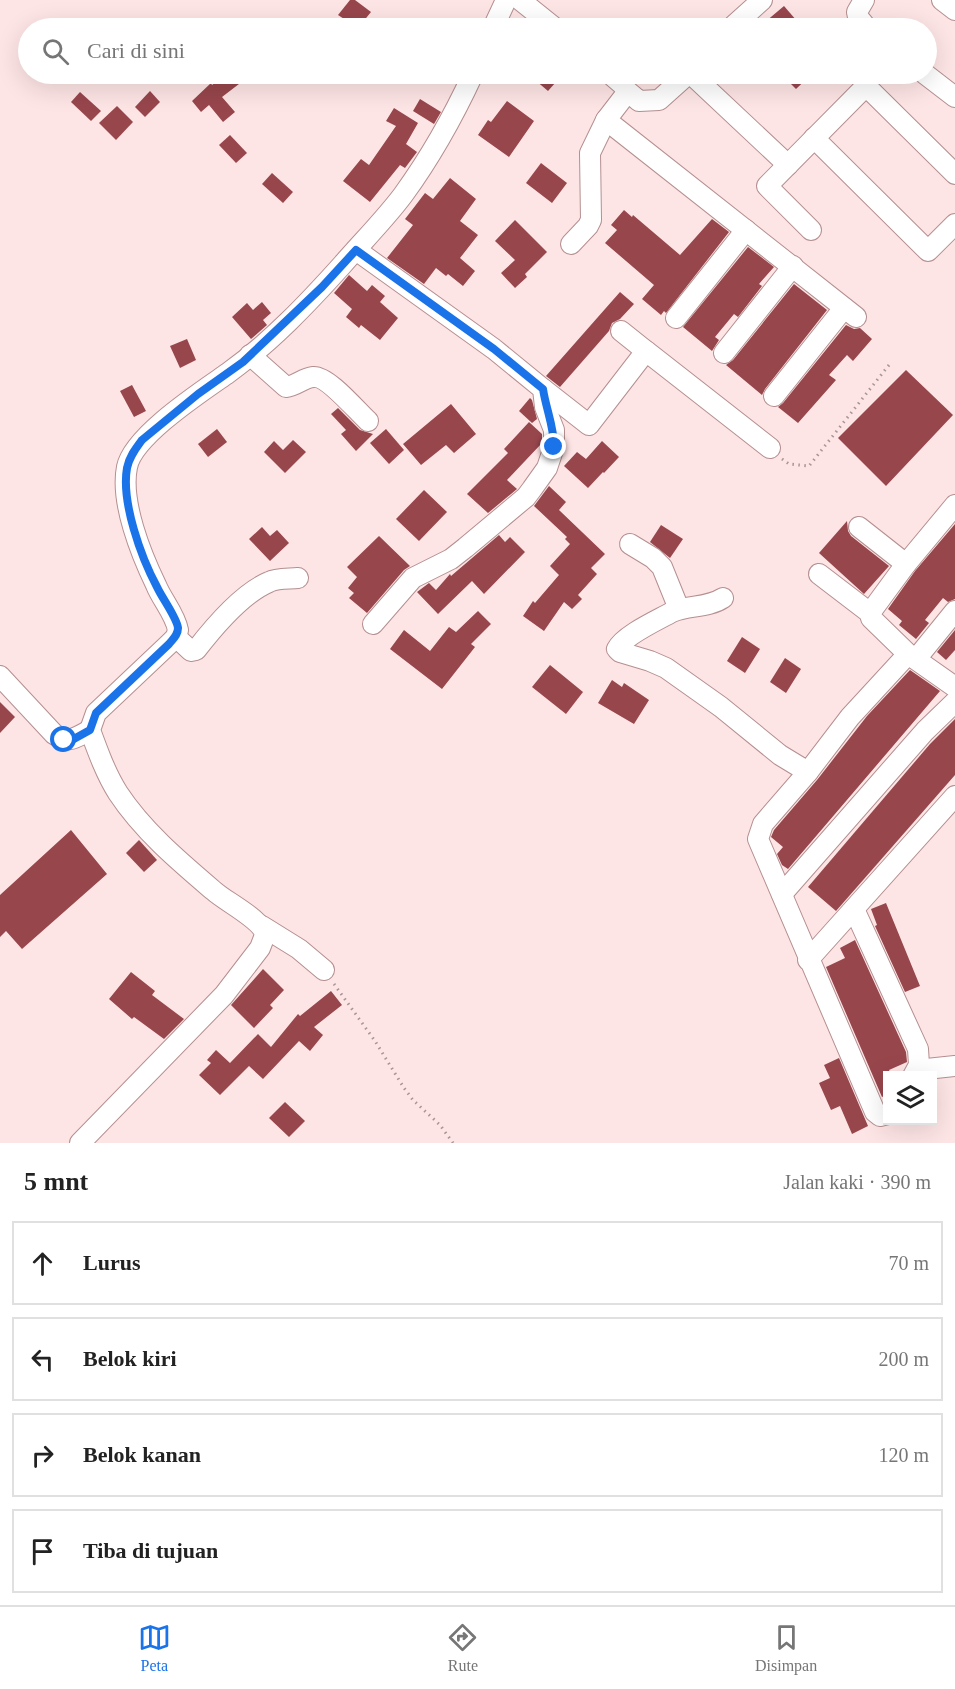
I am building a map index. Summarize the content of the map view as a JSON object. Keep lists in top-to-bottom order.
{
  "page": {
    "search": "Cari di sini",
    "heading": ["5 mnt", "Jalan kaki · 390 m"],
    "list": [
      ["Lurus", "70 m"],
      ["Belok kiri", "200 m"],
      ["Belok kanan", "120 m"],
      "Tiba di tujuan"
    ],
    "nav": ["Peta", "Rute", "Disimpan"]
  }
}
